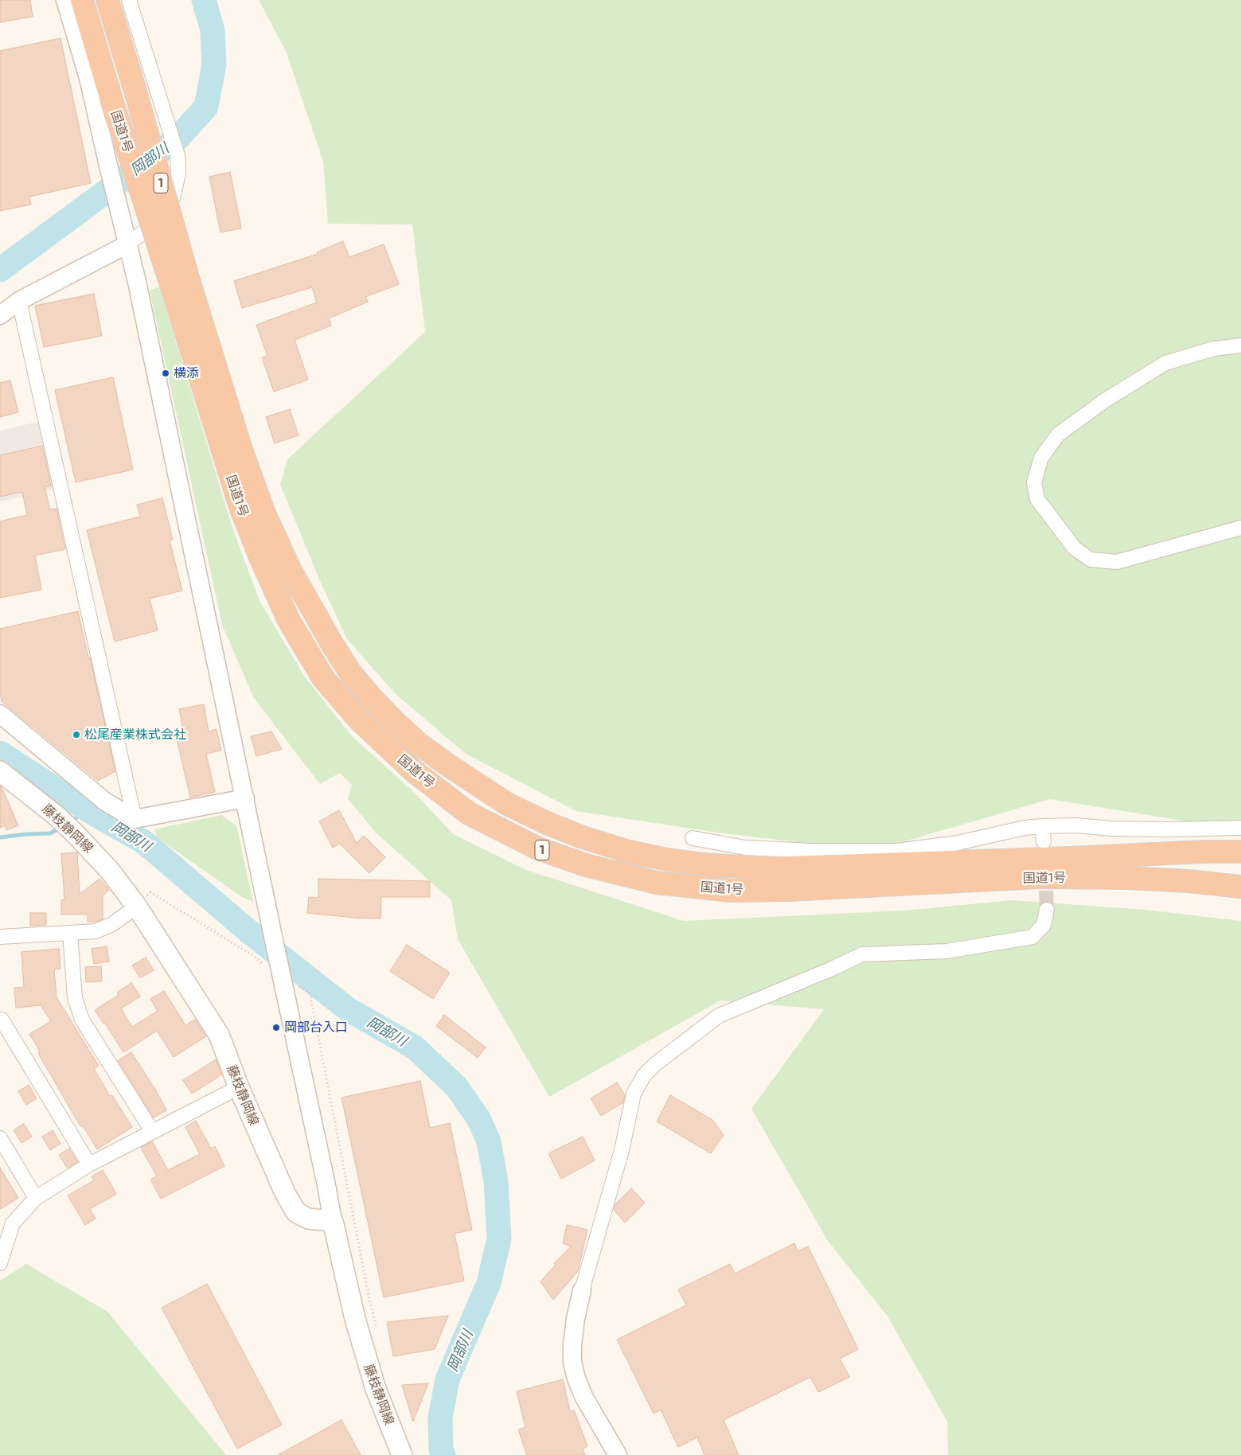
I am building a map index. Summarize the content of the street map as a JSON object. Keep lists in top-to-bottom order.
{
  "streets": {
    "highway": ["国道1号", "1"],
    "main road": ["藤枝静岡線"]
  },
  "water": ["岡部川"],
  "places": ["横添", "松尾産業株式会社", "岡部台入口"]
}
